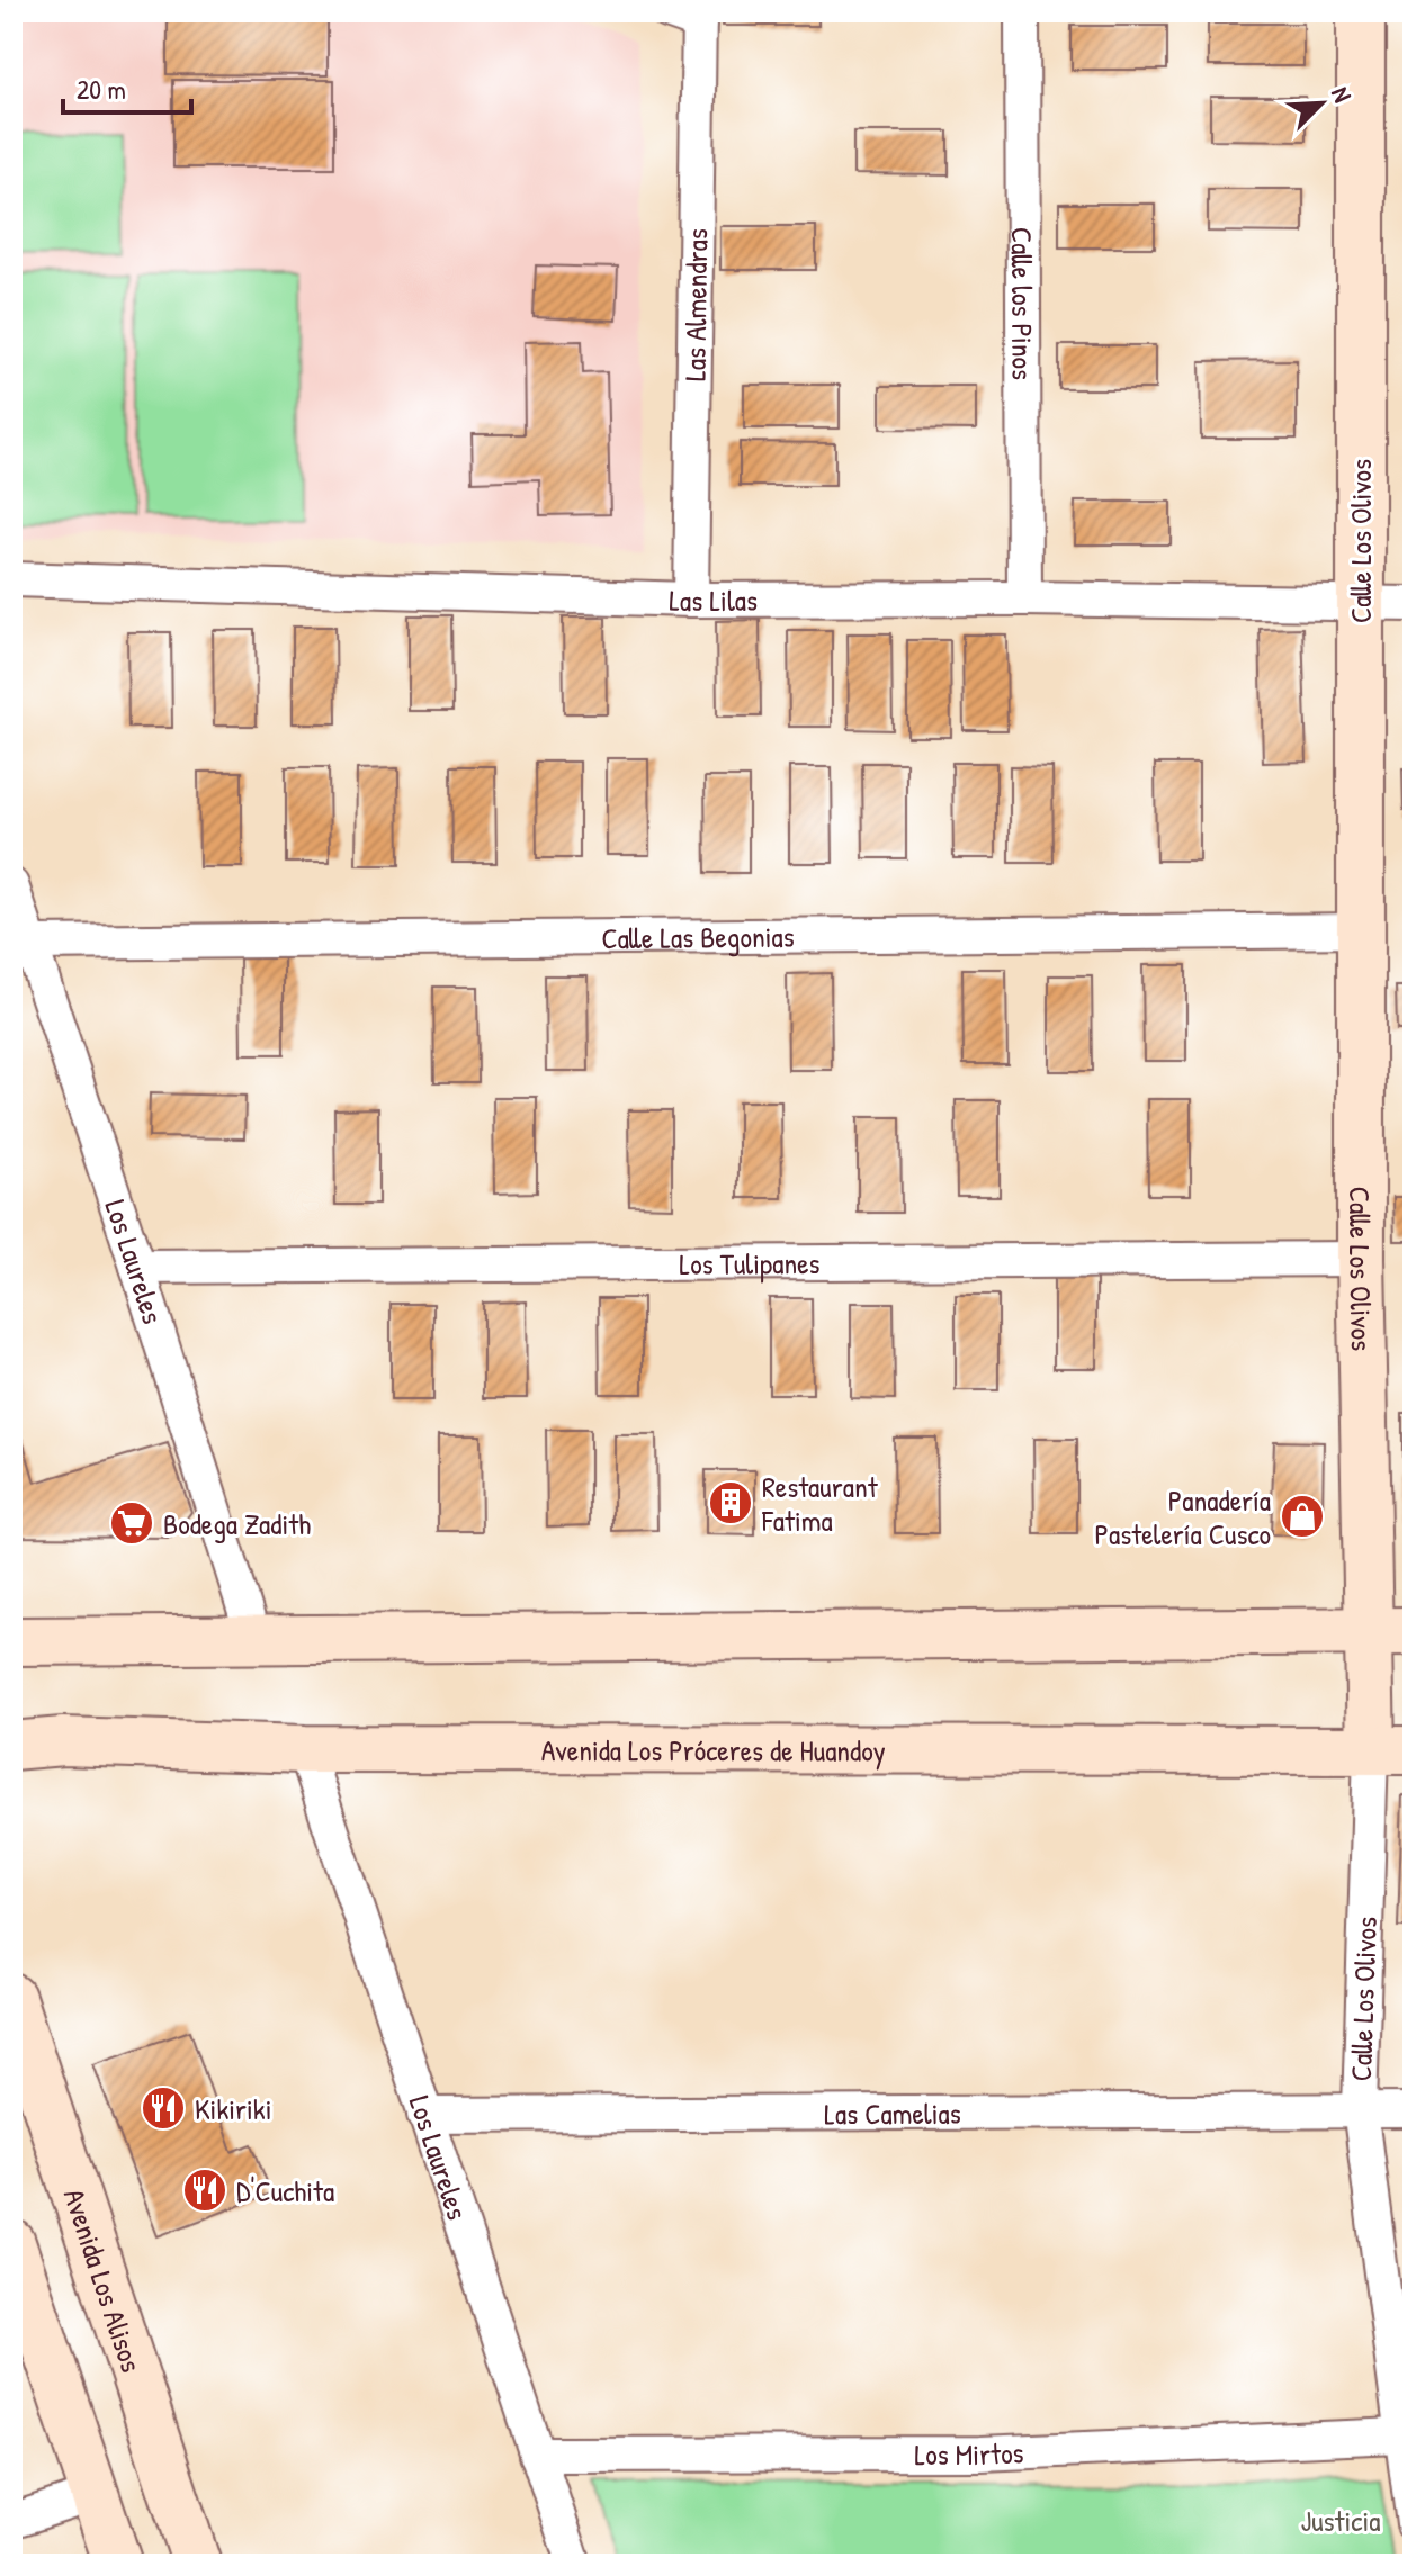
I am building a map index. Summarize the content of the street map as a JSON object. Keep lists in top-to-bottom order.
{
  "streets": {
    "main road": ["Calle Los Olivos", "Avenida Los Próceres de Huandoy", "Avenida Los Alisos"],
    "street": [
      "Calle los Pinos",
      "Las Almendras",
      "Las Lilas",
      "Calle Las Begonias",
      "Los Laureles",
      "Los Tulipanes",
      "Las Camelias",
      "Los Mirtos"
    ]
  },
  "crossings": [
    ["Calle los Pinos", "Las Lilas"],
    ["Las Almendras", "Las Lilas"],
    ["Calle Los Olivos", "Las Lilas"],
    ["Calle Los Olivos", "Calle Las Begonias"],
    ["Calle Los Olivos", "Los Tulipanes"],
    ["Calle Los Olivos", "Avenida Los Próceres de Huandoy"],
    ["Calle Los Olivos", "Las Camelias"],
    ["Calle Los Olivos", "Los Mirtos"],
    ["Calle Las Begonias", "Los Laureles"],
    ["Los Laureles", "Los Tulipanes"],
    ["Los Laureles", "Avenida Los Próceres de Huandoy"],
    ["Los Laureles", "Las Camelias"],
    ["Los Laureles", "Los Mirtos"]
  ],
  "parks": ["Justicia"],
  "places": {
    "building": ["Restaurant Fatima"],
    "shop": ["Panadería Pastelería Cusco"],
    "supermarket": ["Bodega Zadith"],
    "restaurant": ["Kikiriki", "D'Cuchita"]
  },
  "scale_bar": "20 m",
  "north": "top right"
}
